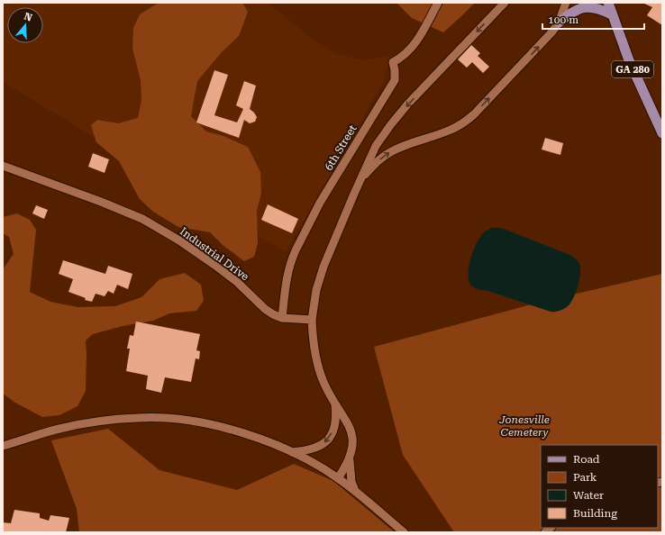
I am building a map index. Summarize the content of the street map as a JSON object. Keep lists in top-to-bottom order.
{
  "streets": {
    "main road": ["GA 280"],
    "street": ["6th Street", "Industrial Drive"]
  },
  "crossings": [
    ["6th Street", "Industrial Drive"]
  ],
  "parks": ["Jonesville Cemetery"],
  "legend": [
    "Road",
    "Park",
    "Water",
    "Building"
  ],
  "scale_bar": "100 m",
  "north": "top"
}
